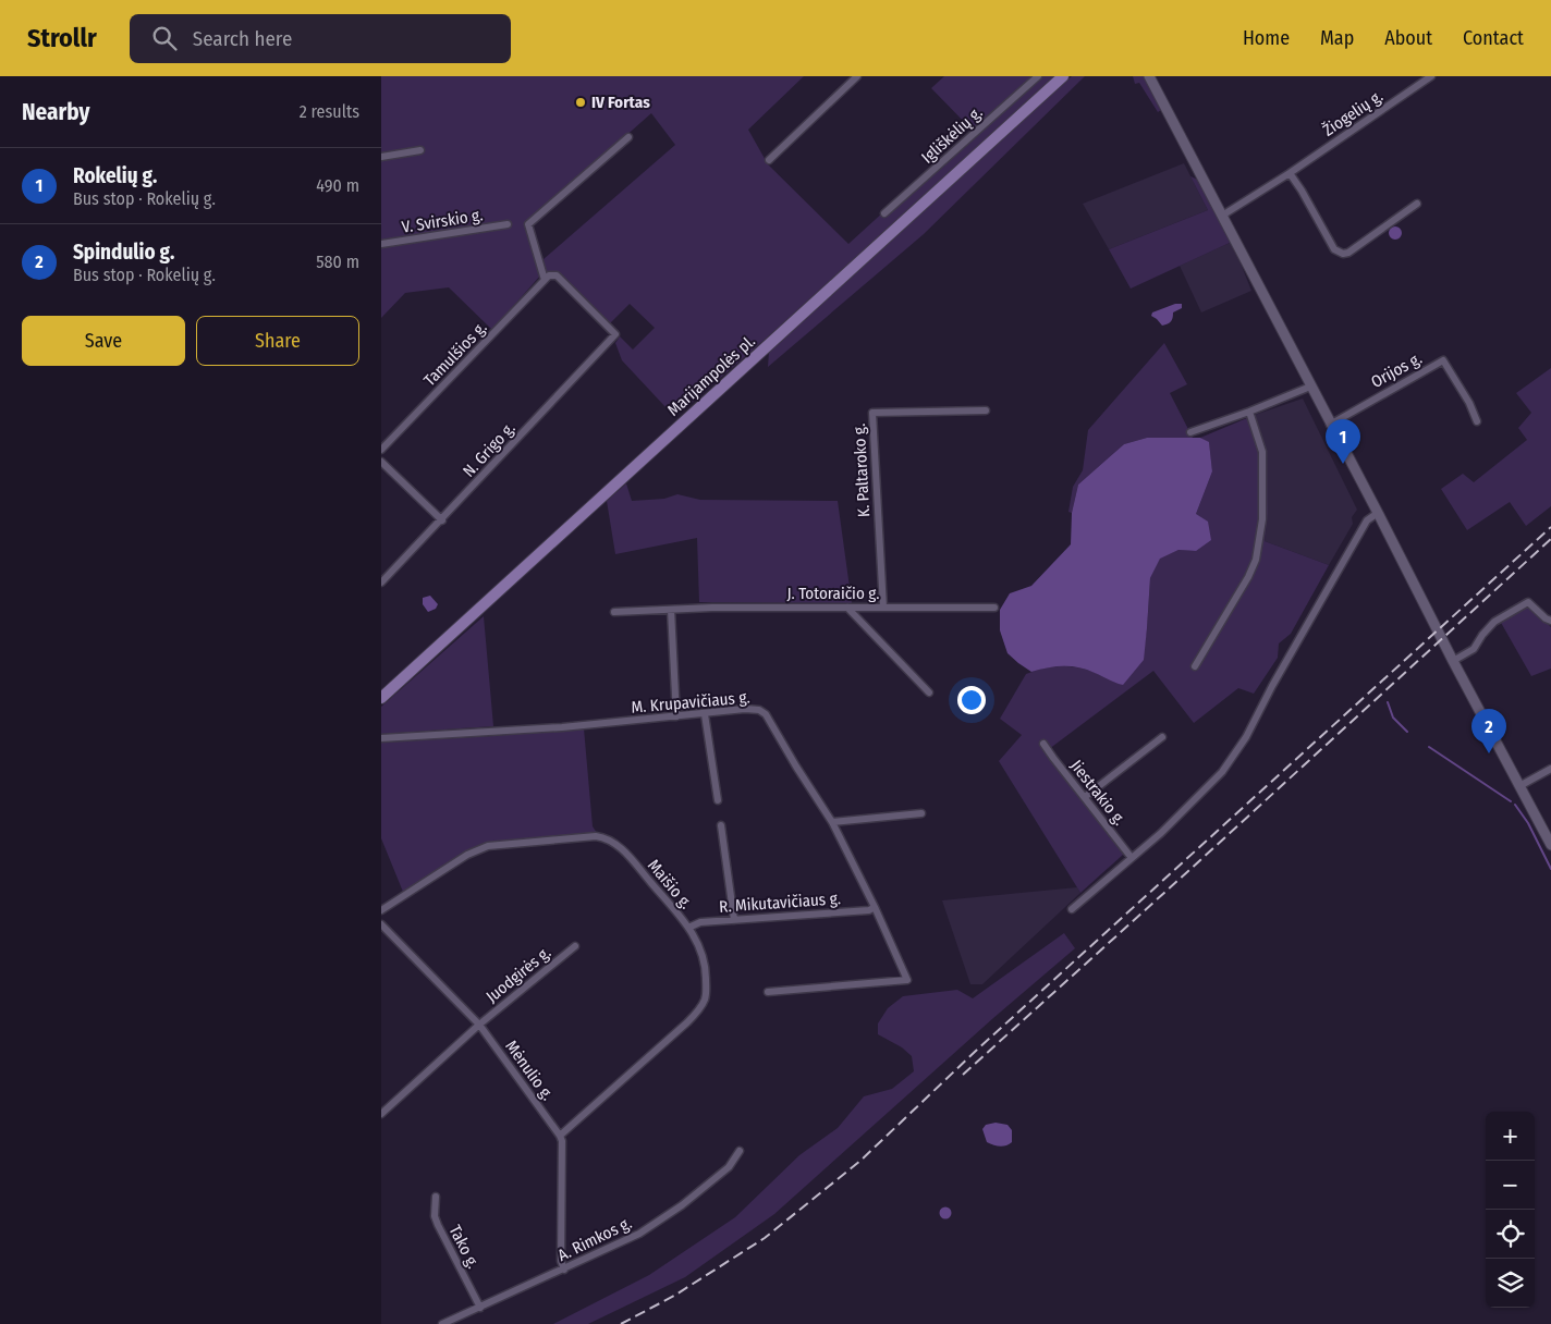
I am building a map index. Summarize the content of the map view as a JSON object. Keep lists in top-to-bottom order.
{
  "streets": {
    "main road": ["Marijampolės pl."],
    "street": [
      "Žiogelių g.",
      "Igliškėlių g.",
      "V. Svirskio g.",
      "Tamulšios g.",
      "Orijos g.",
      "N. Grigo g.",
      "K. Paltaroko g.",
      "J. Totoraičio g.",
      "M. Krupavičiaus g.",
      "Jiestrakio g.",
      "Maišio g.",
      "R. Mikutavičiaus g.",
      "Juodgirės g.",
      "Mėnulio g.",
      "A. Rimkos g.",
      "Tako g."
    ]
  },
  "crossings": [
    ["Tamulšios g.", "N. Grigo g."],
    ["K. Paltaroko g.", "J. Totoraičio g."],
    ["M. Krupavičiaus g.", "R. Mikutavičiaus g."],
    ["Maišio g.", "R. Mikutavičiaus g."],
    ["Maišio g.", "Mėnulio g."],
    ["Juodgirės g.", "Mėnulio g."],
    ["A. Rimkos g.", "Tako g."]
  ],
  "places": ["IV Fortas"],
  "page": {
    "header": "Strollr",
    "search": "Search here",
    "nav": [
      "Home",
      "Map",
      "About",
      "Contact"
    ],
    "heading": ["Nearby", "2 results"],
    "list": [
      {
        "mark": "1",
        "name": "Rokelių g.",
        "note": "Bus stop · Rokelių g.",
        "value": "490 m"
      },
      {
        "mark": "2",
        "name": "Spindulio g.",
        "note": "Bus stop · Rokelių g.",
        "value": "580 m"
      }
    ],
    "buttons": ["Save", "Share"],
    "pins": ["1", "2"],
    "map_buttons": ["+", "−"]
  }
}
